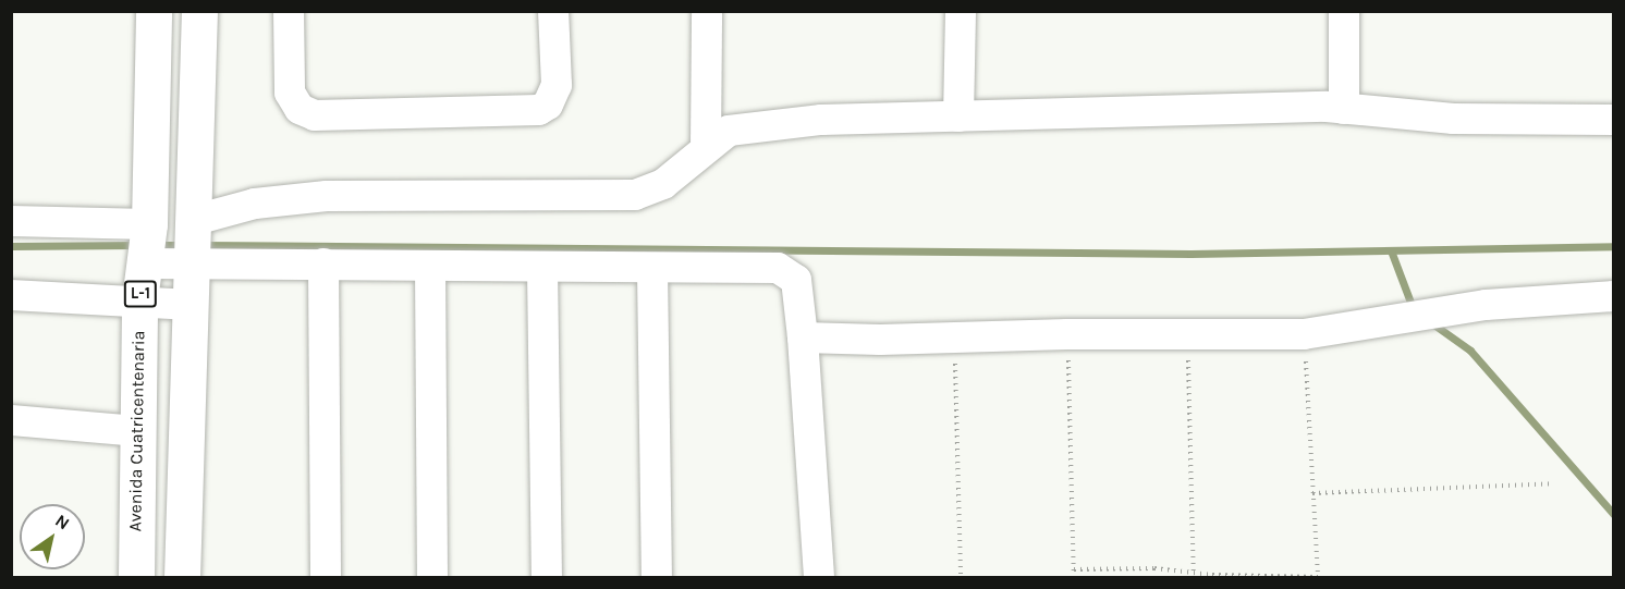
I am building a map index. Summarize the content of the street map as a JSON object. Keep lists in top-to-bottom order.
{
  "streets": {
    "main road": ["L-1", "Avenida Cuatricentenaria"]
  },
  "north": "top right"
}
